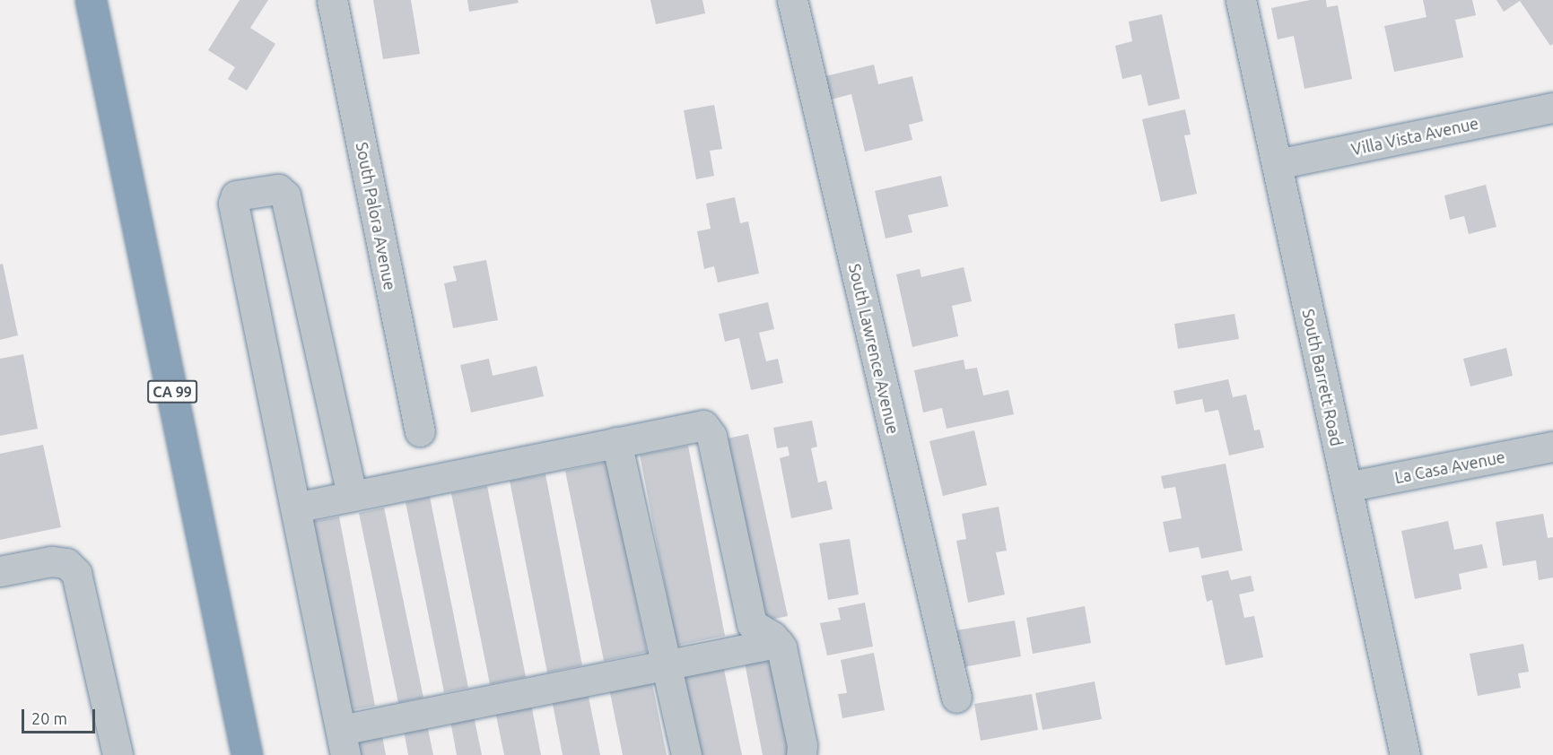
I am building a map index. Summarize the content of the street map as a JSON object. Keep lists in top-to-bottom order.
{
  "streets": {
    "highway": ["CA 99"],
    "street": [
      "Villa Vista Avenue",
      "South Palora Avenue",
      "South Lawrence Avenue",
      "South Barrett Road",
      "La Casa Avenue"
    ]
  },
  "crossings": [
    ["Villa Vista Avenue", "South Barrett Road"],
    ["South Barrett Road", "La Casa Avenue"]
  ],
  "scale_bar": "20 m"
}
